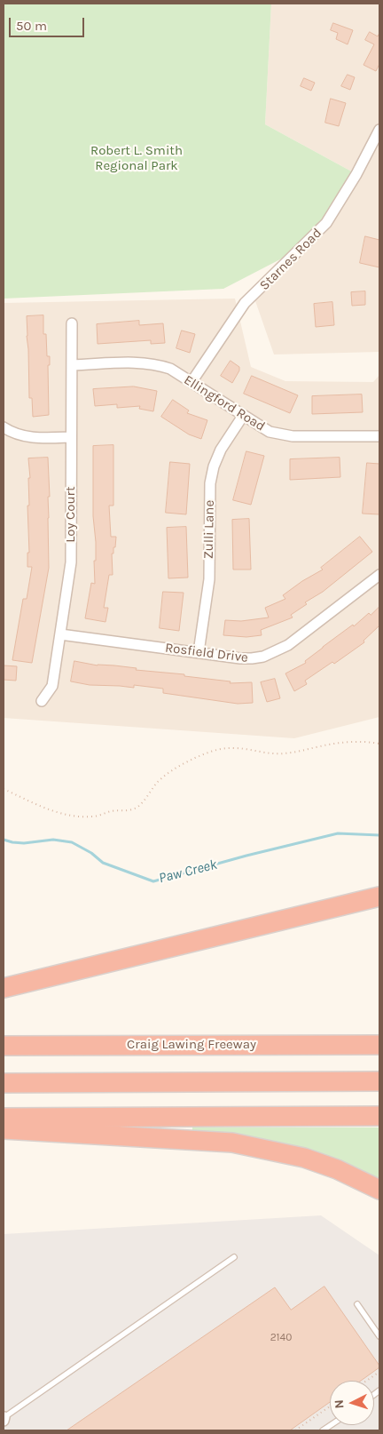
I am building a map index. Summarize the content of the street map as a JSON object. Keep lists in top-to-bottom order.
{
  "streets": {
    "highway": ["Craig Lawing Freeway"],
    "street": [
      "Starnes Road",
      "Ellingford Road",
      "Loy Court",
      "Zulli Lane",
      "Rosfield Drive"
    ]
  },
  "crossings": [
    ["Starnes Road", "Ellingford Road"],
    ["Ellingford Road", "Loy Court"],
    ["Ellingford Road", "Zulli Lane"],
    ["Loy Court", "Rosfield Drive"],
    ["Zulli Lane", "Rosfield Drive"]
  ],
  "water": ["Paw Creek"],
  "parks": ["Robert L. Smith Regional Park"],
  "house_numbers": ["2140"],
  "scale_bar": "50 m",
  "north": "left"
}
